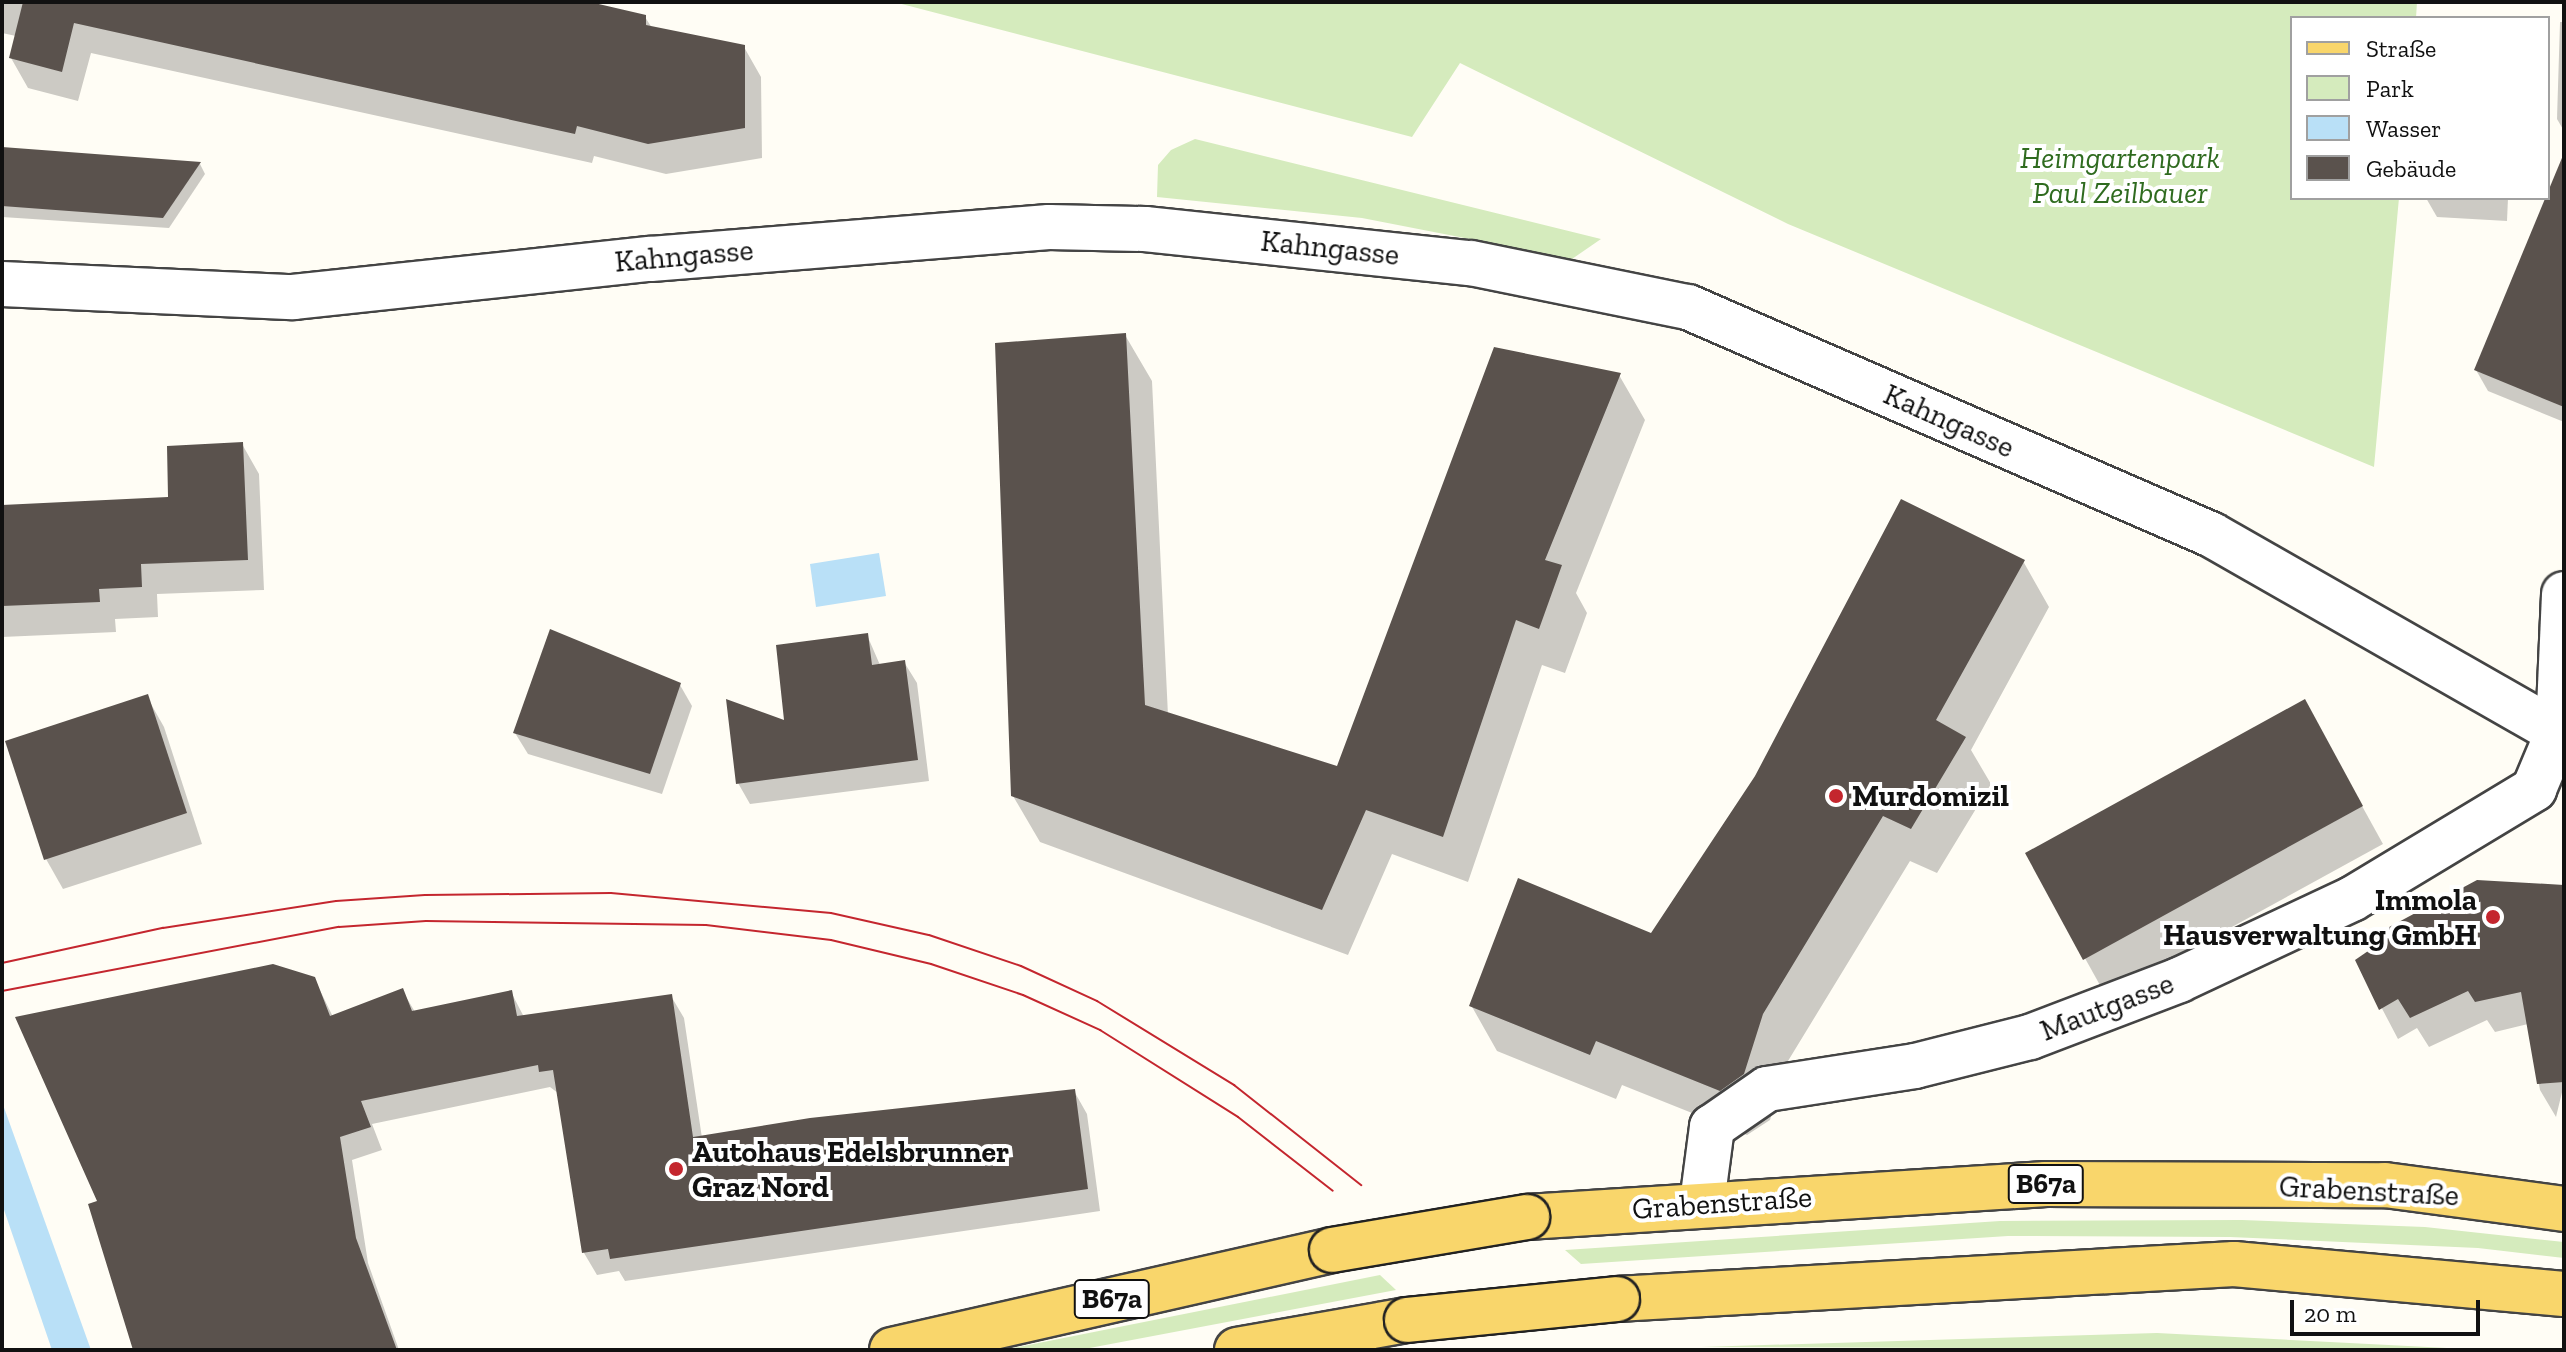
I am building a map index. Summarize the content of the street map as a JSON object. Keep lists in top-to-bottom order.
{
  "streets": {
    "main road": ["B67a", "Grabenstraße"],
    "street": ["Kahngasse", "Mautgasse"]
  },
  "crossings": [
    ["Kahngasse", "Mautgasse"],
    ["Mautgasse", "Grabenstraße"]
  ],
  "parks": ["Heimgartenpark Paul Zeilbauer"],
  "places": ["Murdomizil", "Immola Hausverwaltung GmbH", "Autohaus Edelsbrunner Graz Nord"],
  "legend": [
    "Straße",
    "Park",
    "Wasser",
    "Gebäude"
  ],
  "scale_bar": "20 m"
}
